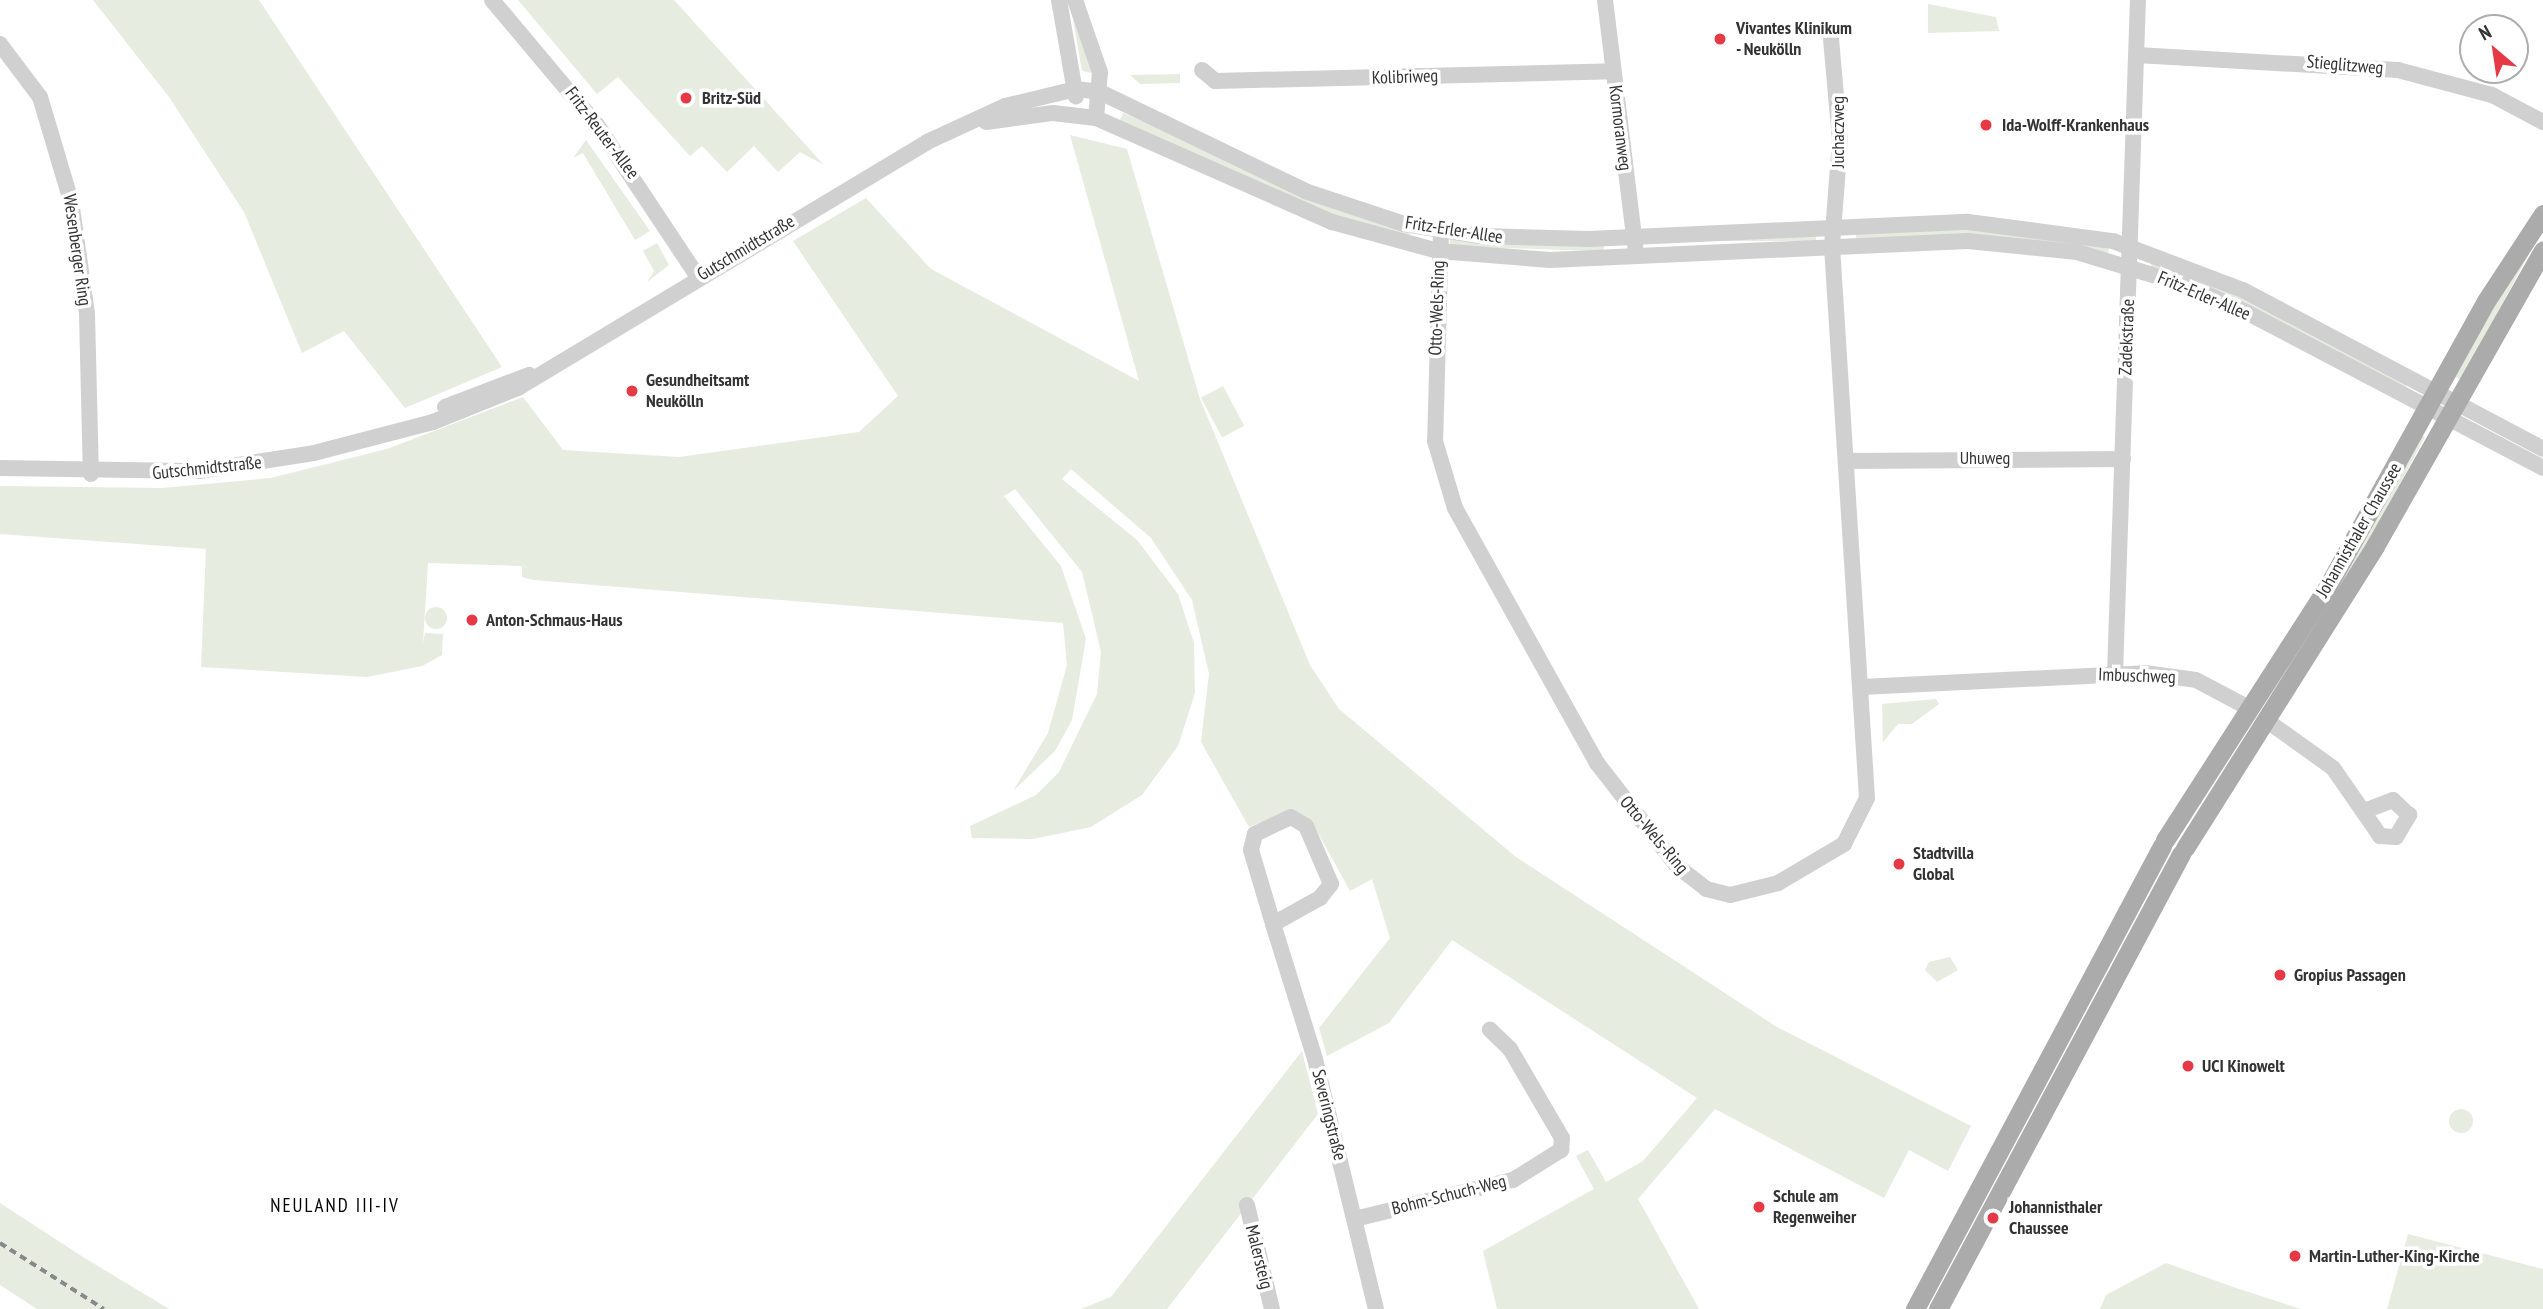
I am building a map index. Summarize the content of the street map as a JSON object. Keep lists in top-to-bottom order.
{
  "streets": {
    "main road": ["Johannisthaler Chaussee", "Imbuschweg"],
    "street": [
      "Stieglitzweg",
      "Kolibriweg",
      "Kormoranweg",
      "Juchaczweg",
      "Fritz-Reuter-Allee",
      "Fritz-Erler-Allee",
      "Gutschmidtstraße",
      "Wesenberger Ring",
      "Otto-Wels-Ring",
      "Zadekstraße",
      "Uhuweg",
      "Severingstraße",
      "Bohm-Schuch-Weg",
      "Malersteig"
    ]
  },
  "crossings": [
    ["Stieglitzweg", "Zadekstraße"],
    ["Kolibriweg", "Kormoranweg"],
    ["Kormoranweg", "Fritz-Erler-Allee"],
    ["Juchaczweg", "Fritz-Erler-Allee"],
    ["Fritz-Reuter-Allee", "Gutschmidtstraße"],
    ["Fritz-Erler-Allee", "Gutschmidtstraße"],
    ["Fritz-Erler-Allee", "Otto-Wels-Ring"],
    ["Fritz-Erler-Allee", "Zadekstraße"],
    ["Fritz-Erler-Allee", "Johannisthaler Chaussee"],
    ["Gutschmidtstraße", "Wesenberger Ring"],
    ["Otto-Wels-Ring", "Uhuweg"],
    ["Otto-Wels-Ring", "Imbuschweg"],
    ["Zadekstraße", "Uhuweg"],
    ["Zadekstraße", "Imbuschweg"],
    ["Johannisthaler Chaussee", "Imbuschweg"],
    ["Severingstraße", "Bohm-Schuch-Weg"]
  ],
  "districts": ["NEULAND III-IV"],
  "places": [
    "Vivantes Klinikum - Neukölln",
    "Britz-Süd",
    "Ida-Wolff-Krankenhaus",
    "Gesundheitsamt Neukölln",
    "Anton-Schmaus-Haus",
    "Stadtvilla Global",
    "Gropius Passagen",
    "UCI Kinowelt",
    "Schule am Regenweiher",
    "Johannisthaler Chaussee",
    "Martin-Luther-King-Kirche"
  ],
  "north": "top left"
}
